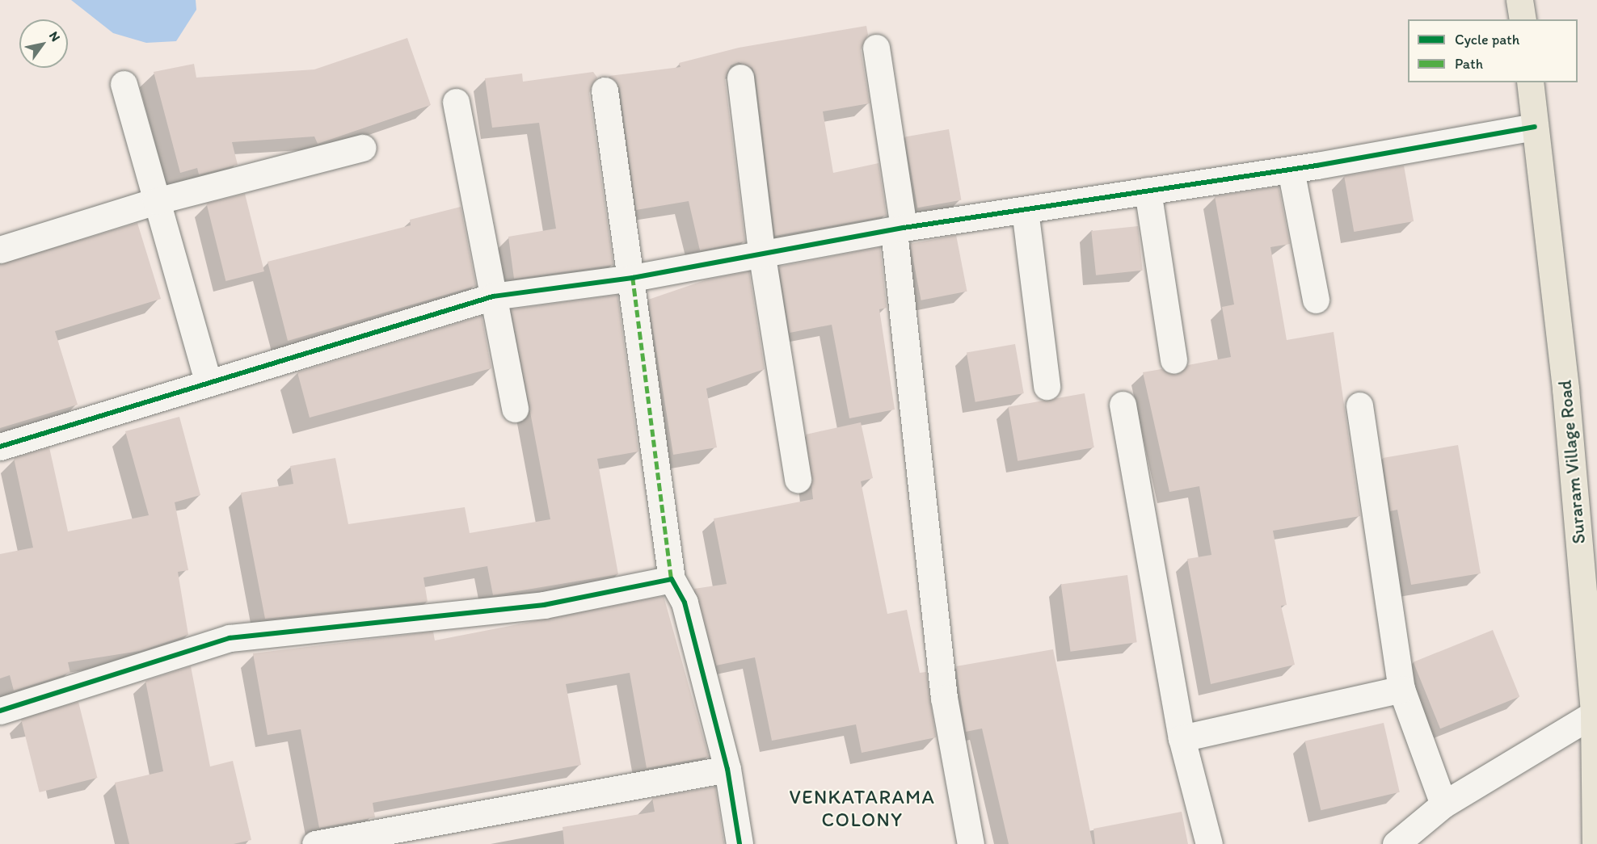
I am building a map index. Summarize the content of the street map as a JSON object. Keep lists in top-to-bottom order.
{
  "streets": {
    "main road": ["Suraram Village Road"]
  },
  "districts": ["VENKATARAMA COLONY"],
  "legend": ["Cycle path", "Path"],
  "north": "top right"
}
